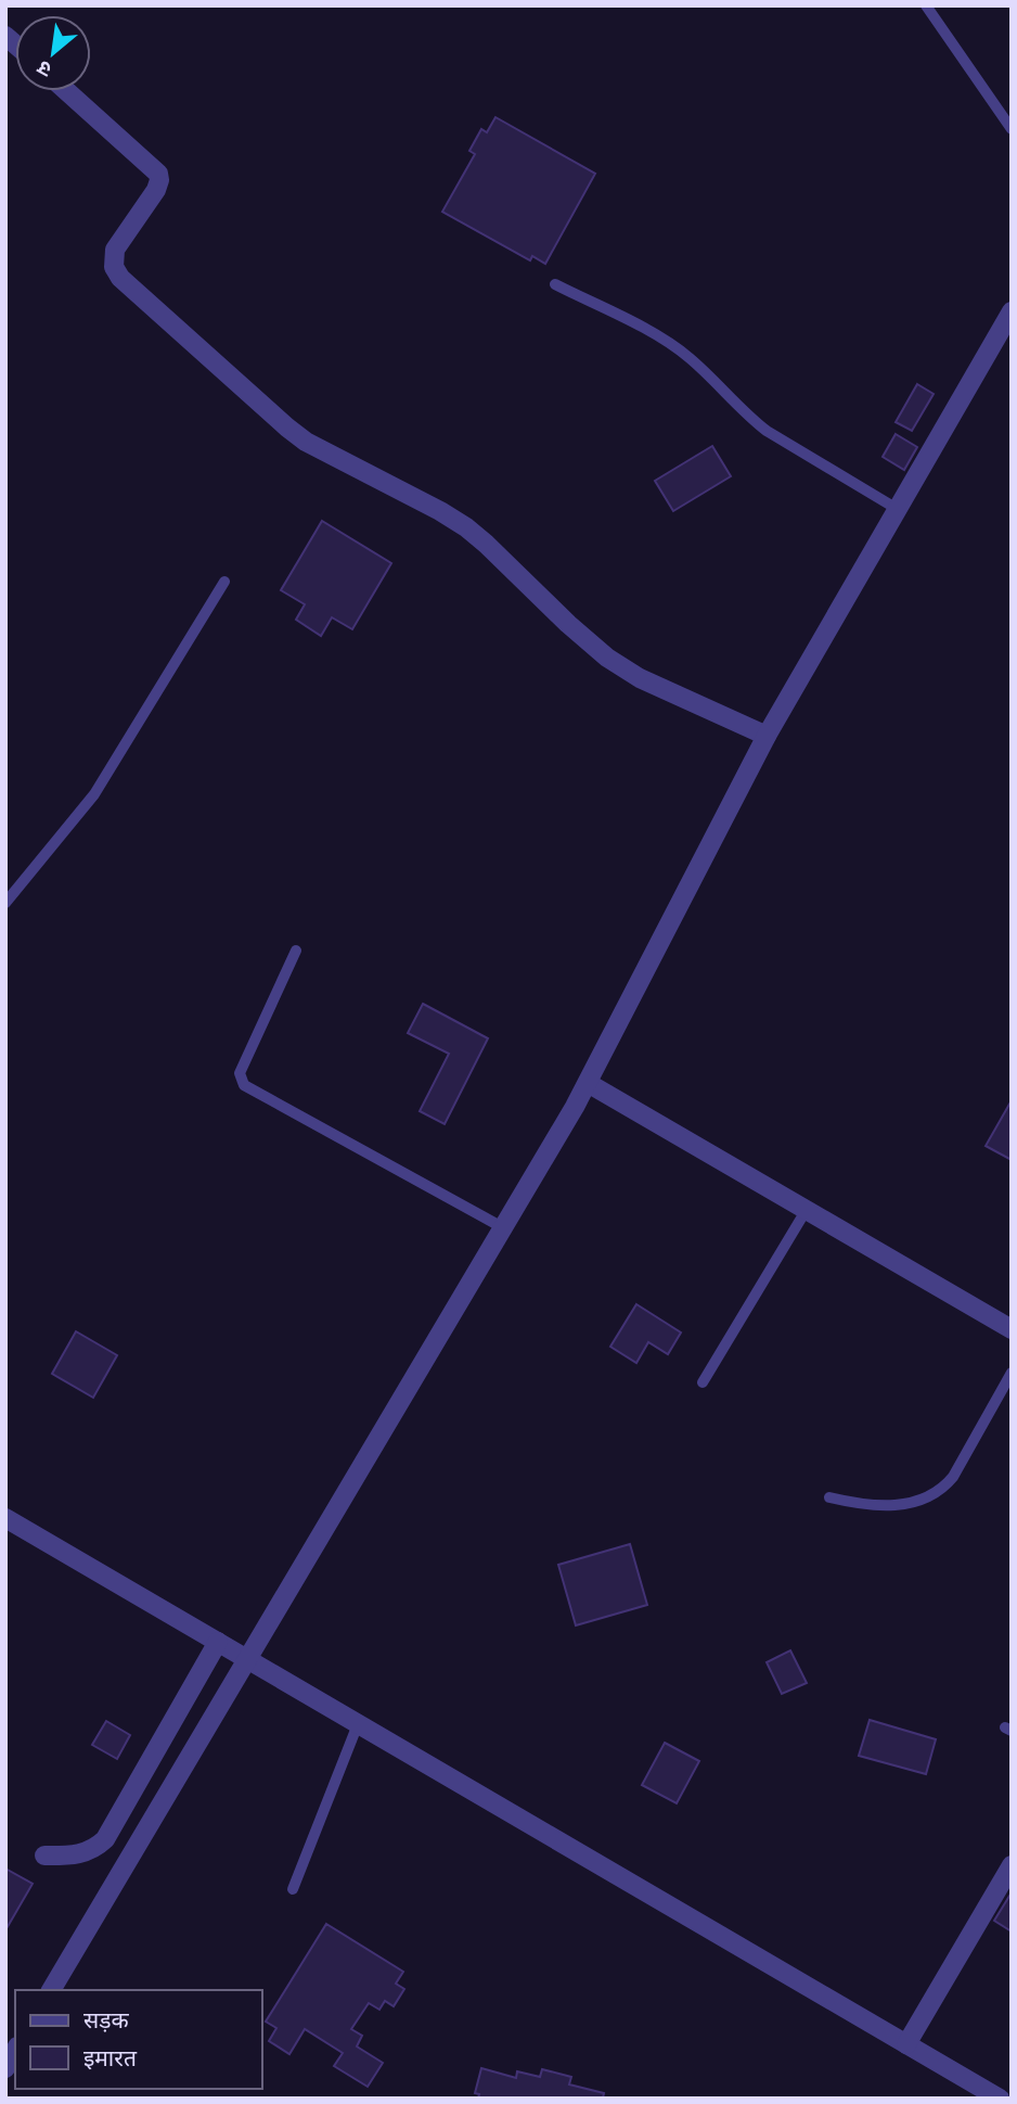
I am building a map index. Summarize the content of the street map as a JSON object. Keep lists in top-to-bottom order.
{
  "legend": ["सड़क", "इमारत"],
  "north": "bottom left"
}
